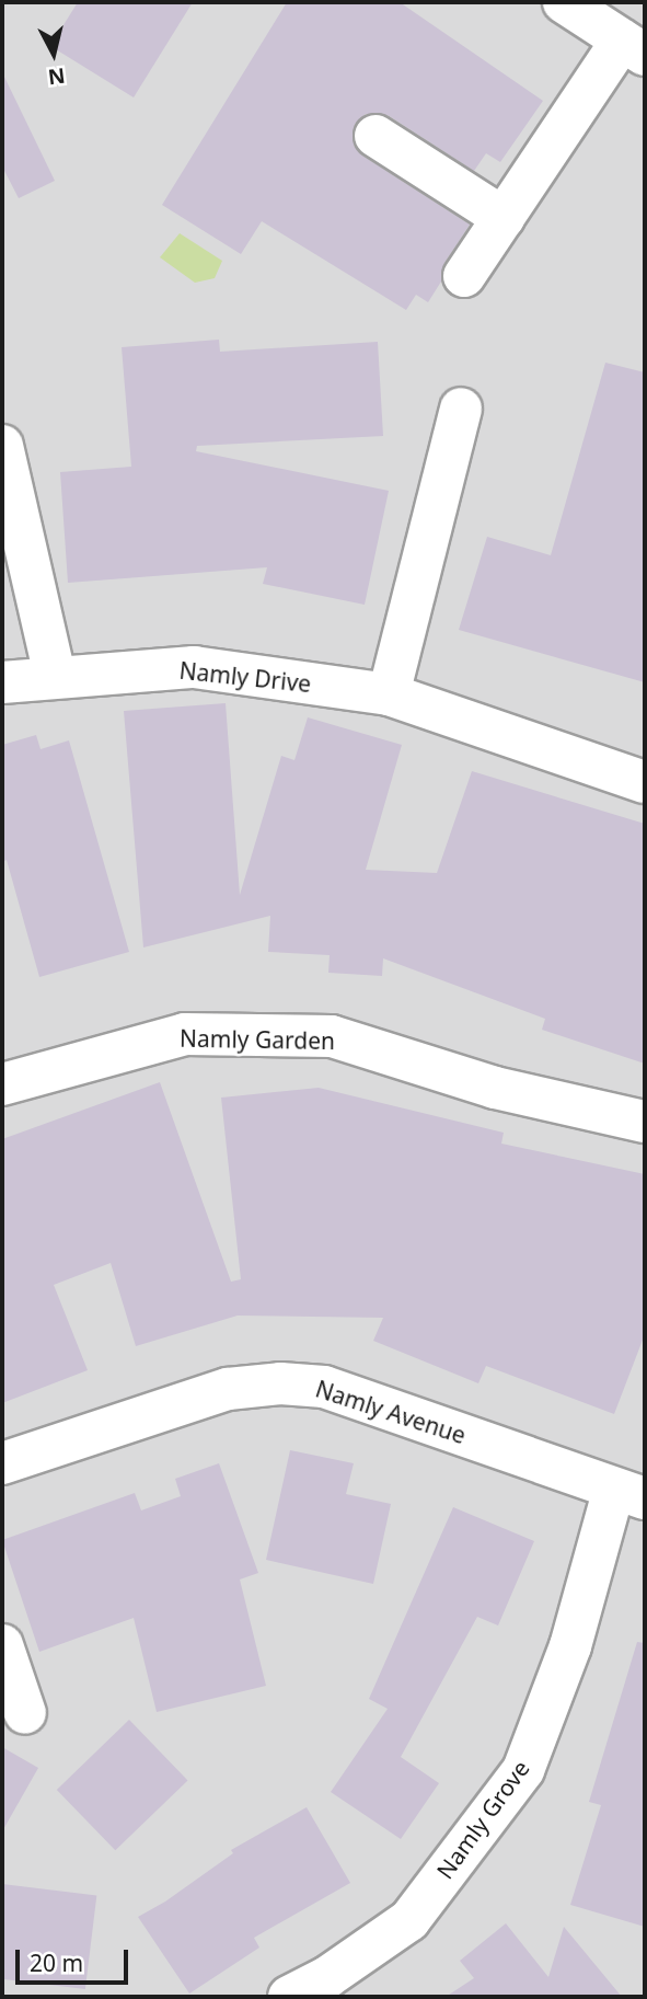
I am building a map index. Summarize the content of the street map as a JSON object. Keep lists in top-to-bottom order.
{
  "streets": {
    "street": [
      "Namly Drive",
      "Namly Garden",
      "Namly Avenue",
      "Namly Grove"
    ]
  },
  "crossings": [
    ["Namly Avenue", "Namly Grove"]
  ],
  "scale_bar": "20 m",
  "north": "bottom"
}
